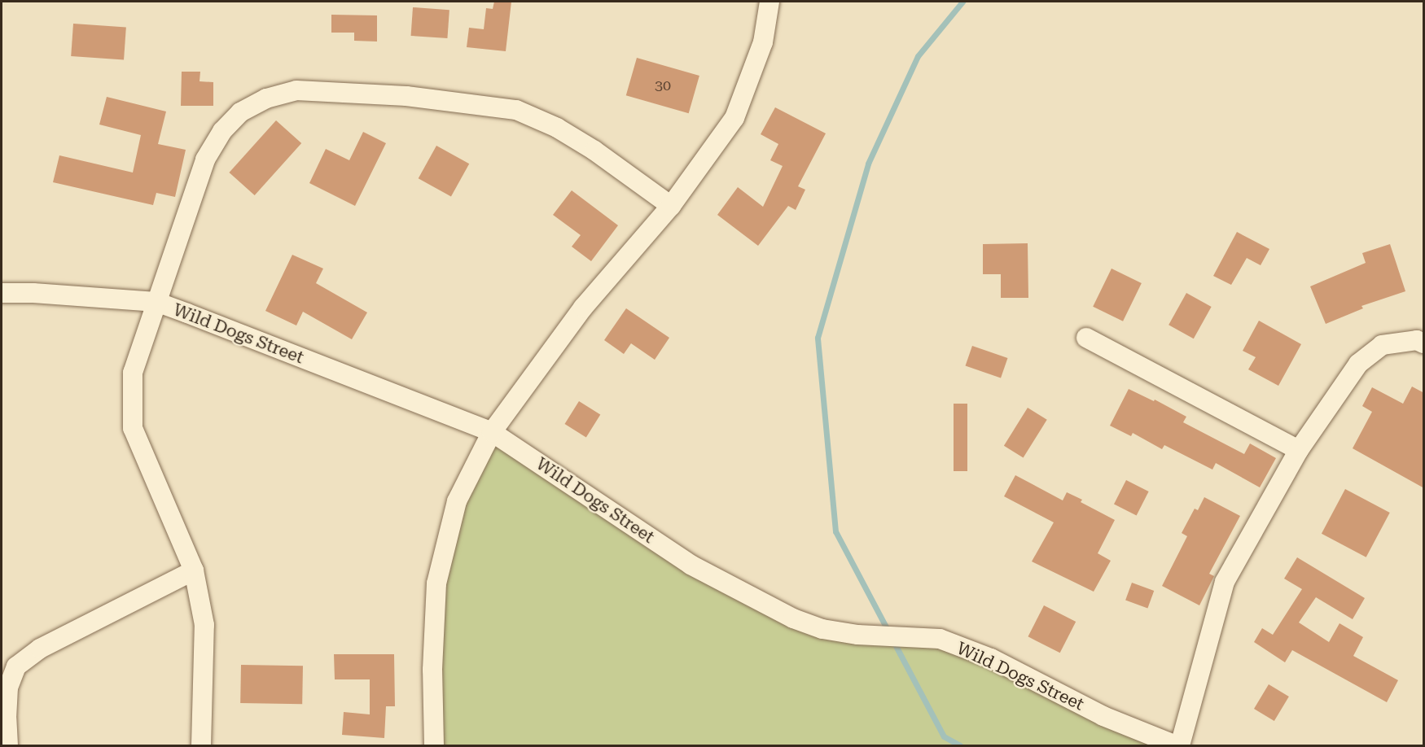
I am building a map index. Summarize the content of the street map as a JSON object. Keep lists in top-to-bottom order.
{
  "streets": {
    "street": ["Wild Dogs Street"]
  },
  "house_numbers": ["30"]
}
